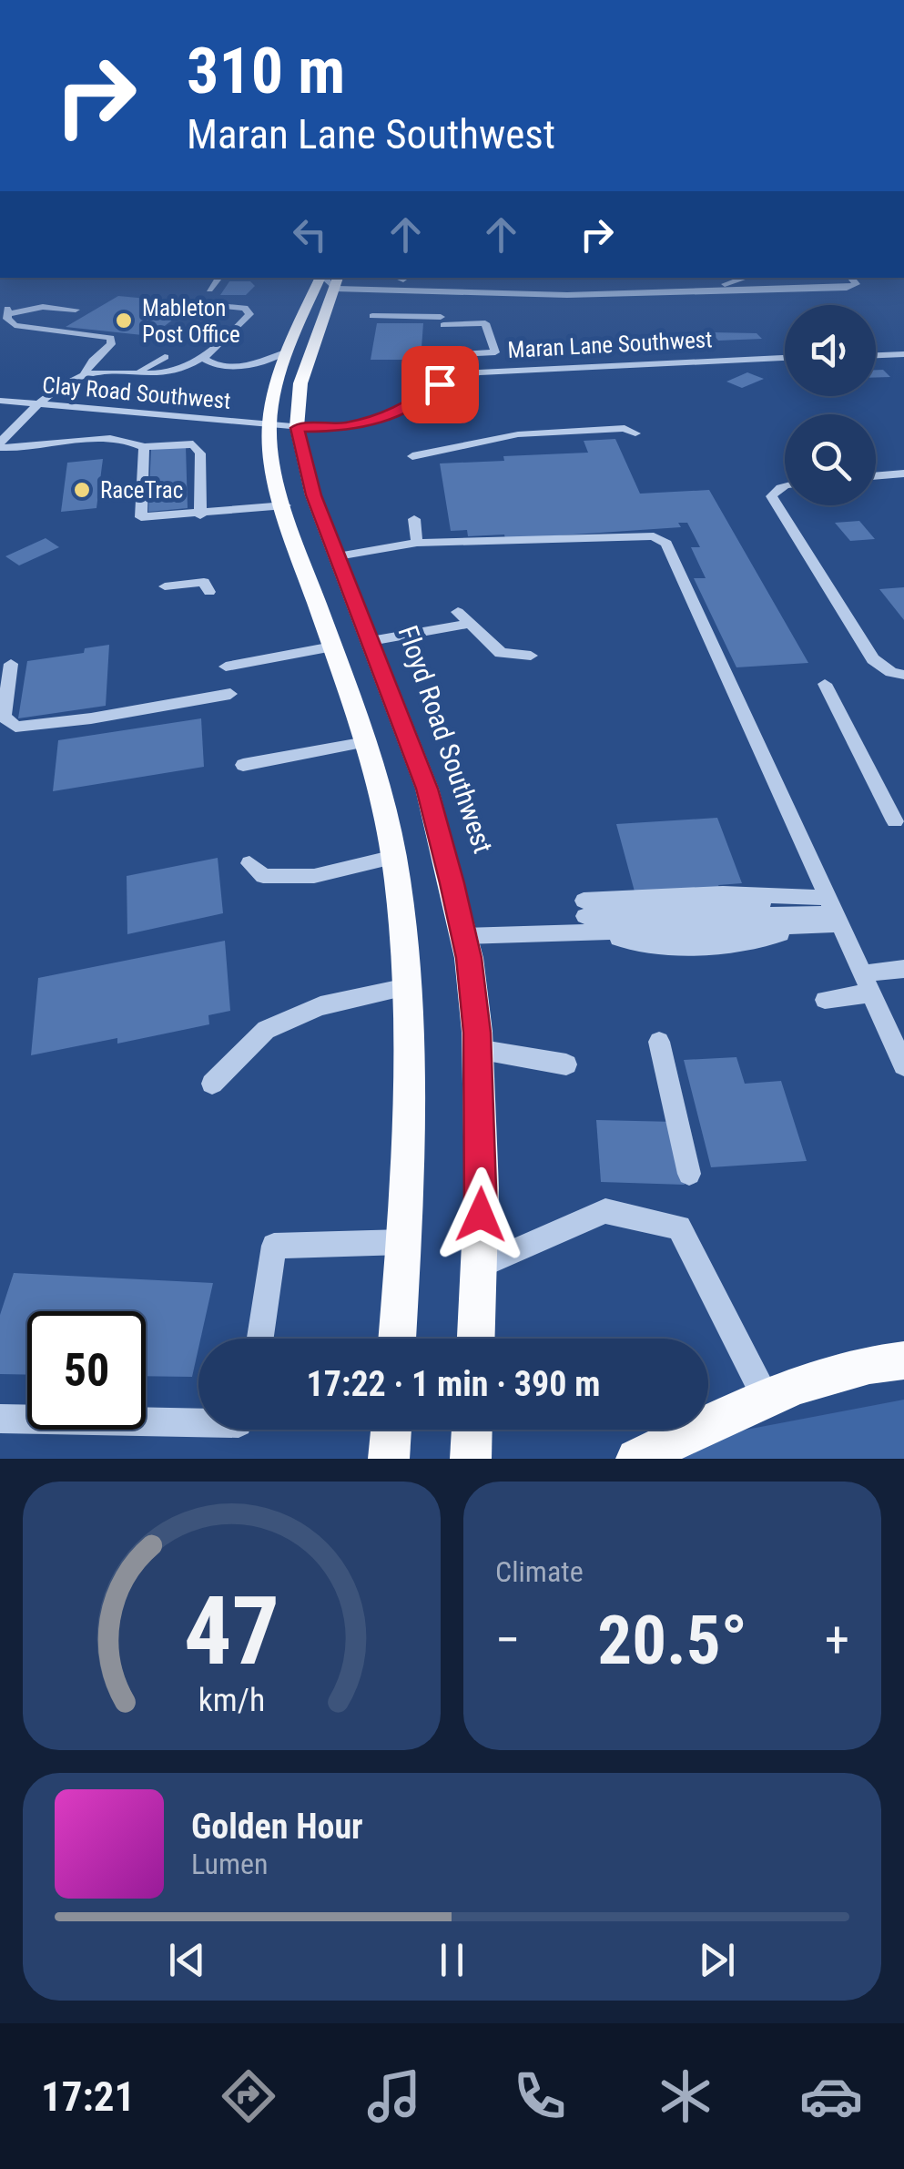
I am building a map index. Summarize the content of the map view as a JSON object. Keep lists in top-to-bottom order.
{
  "streets": {
    "main road": ["Floyd Road Southwest"],
    "street": ["Maran Lane Southwest", "Clay Road Southwest"]
  },
  "crossings": [
    ["Maran Lane Southwest", "Clay Road Southwest"],
    ["Maran Lane Southwest", "Floyd Road Southwest"]
  ],
  "places": ["Mableton Post Office", "RaceTrac"],
  "page": {
    "turn": ["310 m", "Maran Lane Southwest"],
    "limit": "50",
    "trip": "17:22 · 1 min · 390 m",
    "tile": "Climate",
    "heat": ["−", "20.5°", "+"],
    "song": ["Golden Hour", "Lumen"],
    "tabs": "17:21",
    "gauge": ["47", "km/h"]
  }
}
